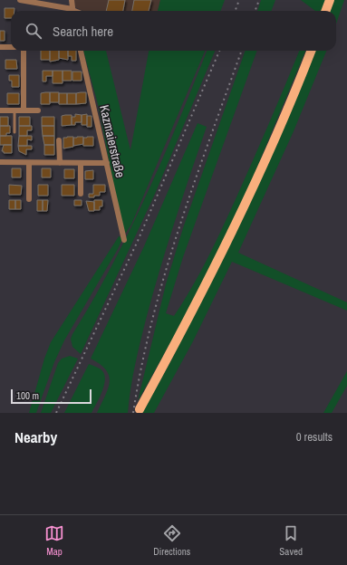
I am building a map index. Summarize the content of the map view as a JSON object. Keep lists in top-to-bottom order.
{
  "streets": {
    "street": ["Kazmaierstraße"]
  },
  "scale_bar": "100 m",
  "page": {
    "search": "Search here",
    "scale": "100 m",
    "heading": ["Nearby", "0 results"],
    "nav": ["Map", "Directions", "Saved"]
  }
}
